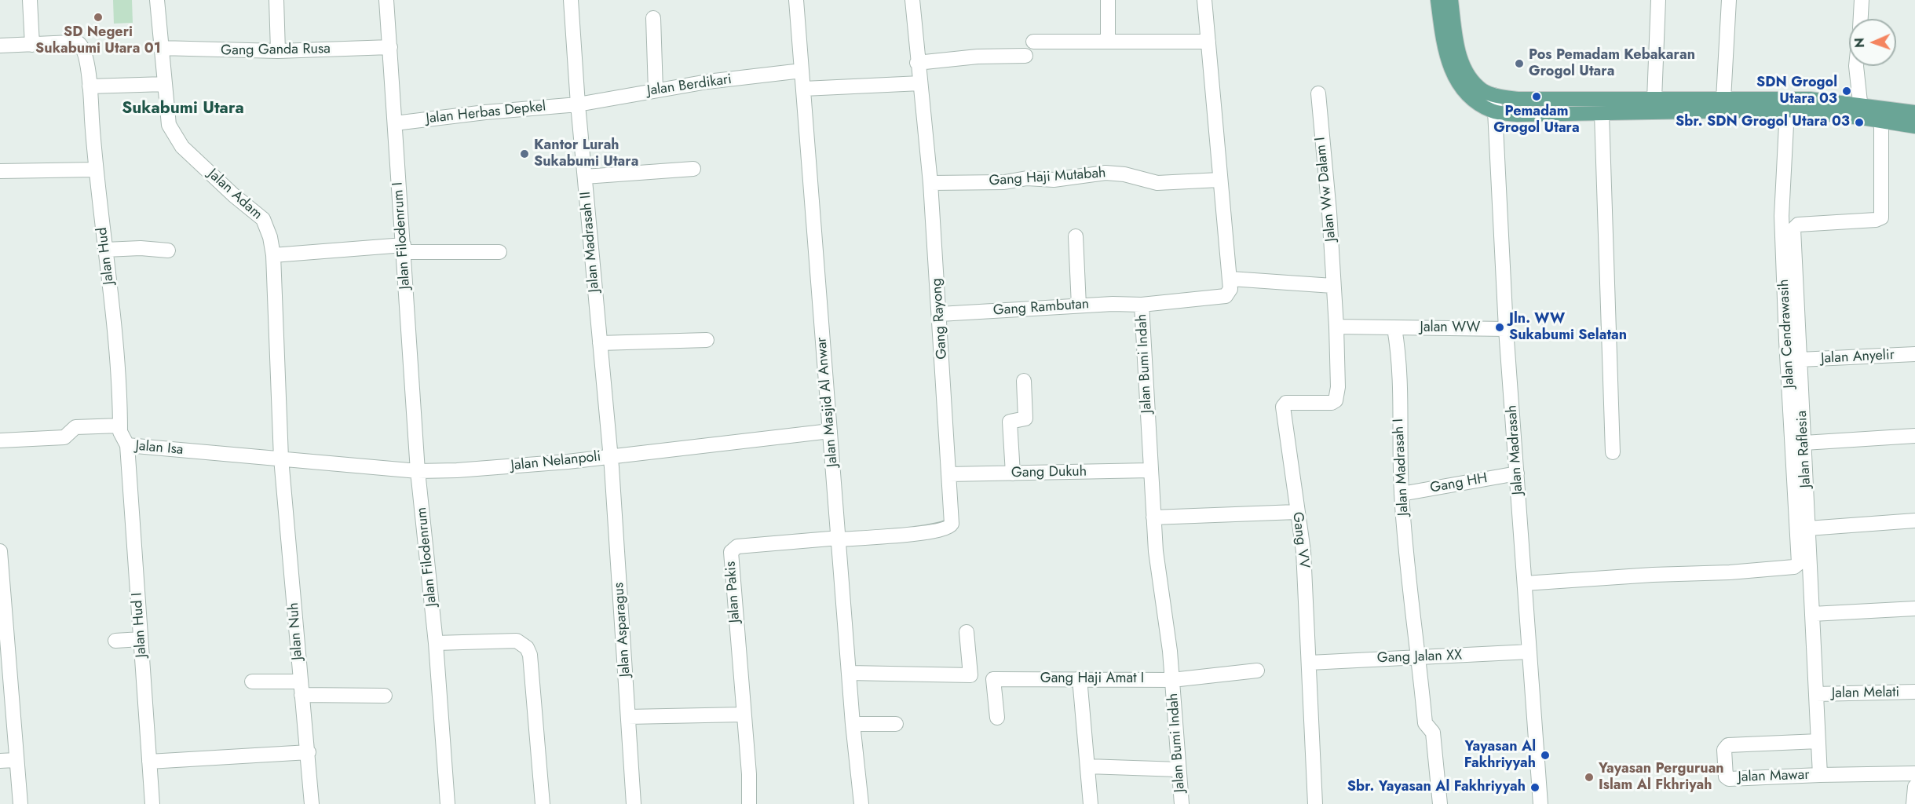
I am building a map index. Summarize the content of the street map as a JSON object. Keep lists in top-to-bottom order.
{
  "streets": {
    "street": [
      "Gang Ganda Rusa",
      "Jalan Berdikari",
      "Jalan Herbas Depkel",
      "Gang Haji Mutabah",
      "Jalan Ww Dalam I",
      "Jalan Adam",
      "Jalan Filodenrum I",
      "Jalan Madrasah II",
      "Jalan Hud",
      "Gang Rambutan",
      "Gang Rayong",
      "Jalan WW",
      "Jalan Cendrawasih",
      "Jalan Anyelir",
      "Jalan Bumi Indah",
      "Jalan Masjid Al Anwar",
      "Jalan Isa",
      "Jalan Raflesia",
      "Jalan Madrasah",
      "Jalan Nelanpoli",
      "Jalan Madrasah I",
      "Gang Dukuh",
      "Gang HH",
      "Gang VV",
      "Jalan Filodenrum",
      "Jalan Pakis",
      "Jalan Hud I",
      "Jalan Asparagus",
      "Jalan Nuh",
      "Gang Jalan XX",
      "Gang Haji Amat I",
      "Jalan Melati",
      "Jalan Mawar"
    ]
  },
  "crossings": [
    ["Gang Ganda Rusa", "Jalan Adam"],
    ["Gang Ganda Rusa", "Jalan Filodenrum I"],
    ["Jalan Berdikari", "Jalan Herbas Depkel"],
    ["Jalan Berdikari", "Jalan Madrasah II"],
    ["Jalan Berdikari", "Jalan Masjid Al Anwar"],
    ["Jalan Herbas Depkel", "Jalan Filodenrum I"],
    ["Jalan Herbas Depkel", "Jalan Madrasah II"],
    ["Gang Haji Mutabah", "Gang Rayong"],
    ["Jalan Adam", "Jalan Isa"],
    ["Jalan Adam", "Jalan Nelanpoli"],
    ["Jalan Adam", "Jalan Nuh"],
    ["Jalan Filodenrum I", "Jalan Nelanpoli"],
    ["Jalan Filodenrum I", "Jalan Filodenrum"],
    ["Jalan Madrasah II", "Jalan Nelanpoli"],
    ["Jalan Madrasah II", "Jalan Asparagus"],
    ["Jalan Hud", "Jalan Isa"],
    ["Gang Rambutan", "Gang Rayong"],
    ["Gang Rambutan", "Jalan Bumi Indah"],
    ["Gang Rayong", "Jalan Masjid Al Anwar"],
    ["Gang Rayong", "Gang Dukuh"],
    ["Gang Rayong", "Jalan Pakis"],
    ["Jalan WW", "Jalan Madrasah"],
    ["Jalan WW", "Jalan Madrasah I"],
    ["Jalan Cendrawasih", "Jalan Madrasah"],
    ["Jalan Anyelir", "Jalan Raflesia"],
    ["Jalan Bumi Indah", "Gang Dukuh"],
    ["Jalan Bumi Indah", "Gang Haji Amat I"],
    ["Jalan Masjid Al Anwar", "Jalan Nelanpoli"],
    ["Jalan Masjid Al Anwar", "Jalan Pakis"],
    ["Jalan Isa", "Jalan Nelanpoli"],
    ["Jalan Isa", "Jalan Hud I"],
    ["Jalan Isa", "Jalan Nuh"],
    ["Jalan Raflesia", "Jalan Melati"],
    ["Jalan Raflesia", "Jalan Mawar"],
    ["Jalan Madrasah", "Gang HH"],
    ["Jalan Madrasah", "Gang Jalan XX"],
    ["Jalan Nelanpoli", "Jalan Filodenrum"],
    ["Jalan Nelanpoli", "Jalan Asparagus"],
    ["Jalan Nelanpoli", "Jalan Nuh"],
    ["Jalan Madrasah I", "Gang HH"],
    ["Jalan Madrasah I", "Gang Jalan XX"],
    ["Gang VV", "Gang Jalan XX"]
  ],
  "districts": ["Sukabumi Utara"],
  "places": [
    "SD Negeri Sukabumi Utara 01",
    "Pos Pemadam Kebakaran Grogol Utara",
    "SDN Grogol Utara 03",
    "Pemadam Grogol Utara",
    "Sbr. SDN Grogol Utara 03",
    "Kantor Lurah Sukabumi Utara",
    "Jln. WW Sukabumi Selatan",
    "Yayasan Al Fakhriyyah",
    "Yayasan Perguruan Islam Al Fkhriyah",
    "Sbr. Yayasan Al Fakhriyyah"
  ],
  "north": "left"
}
